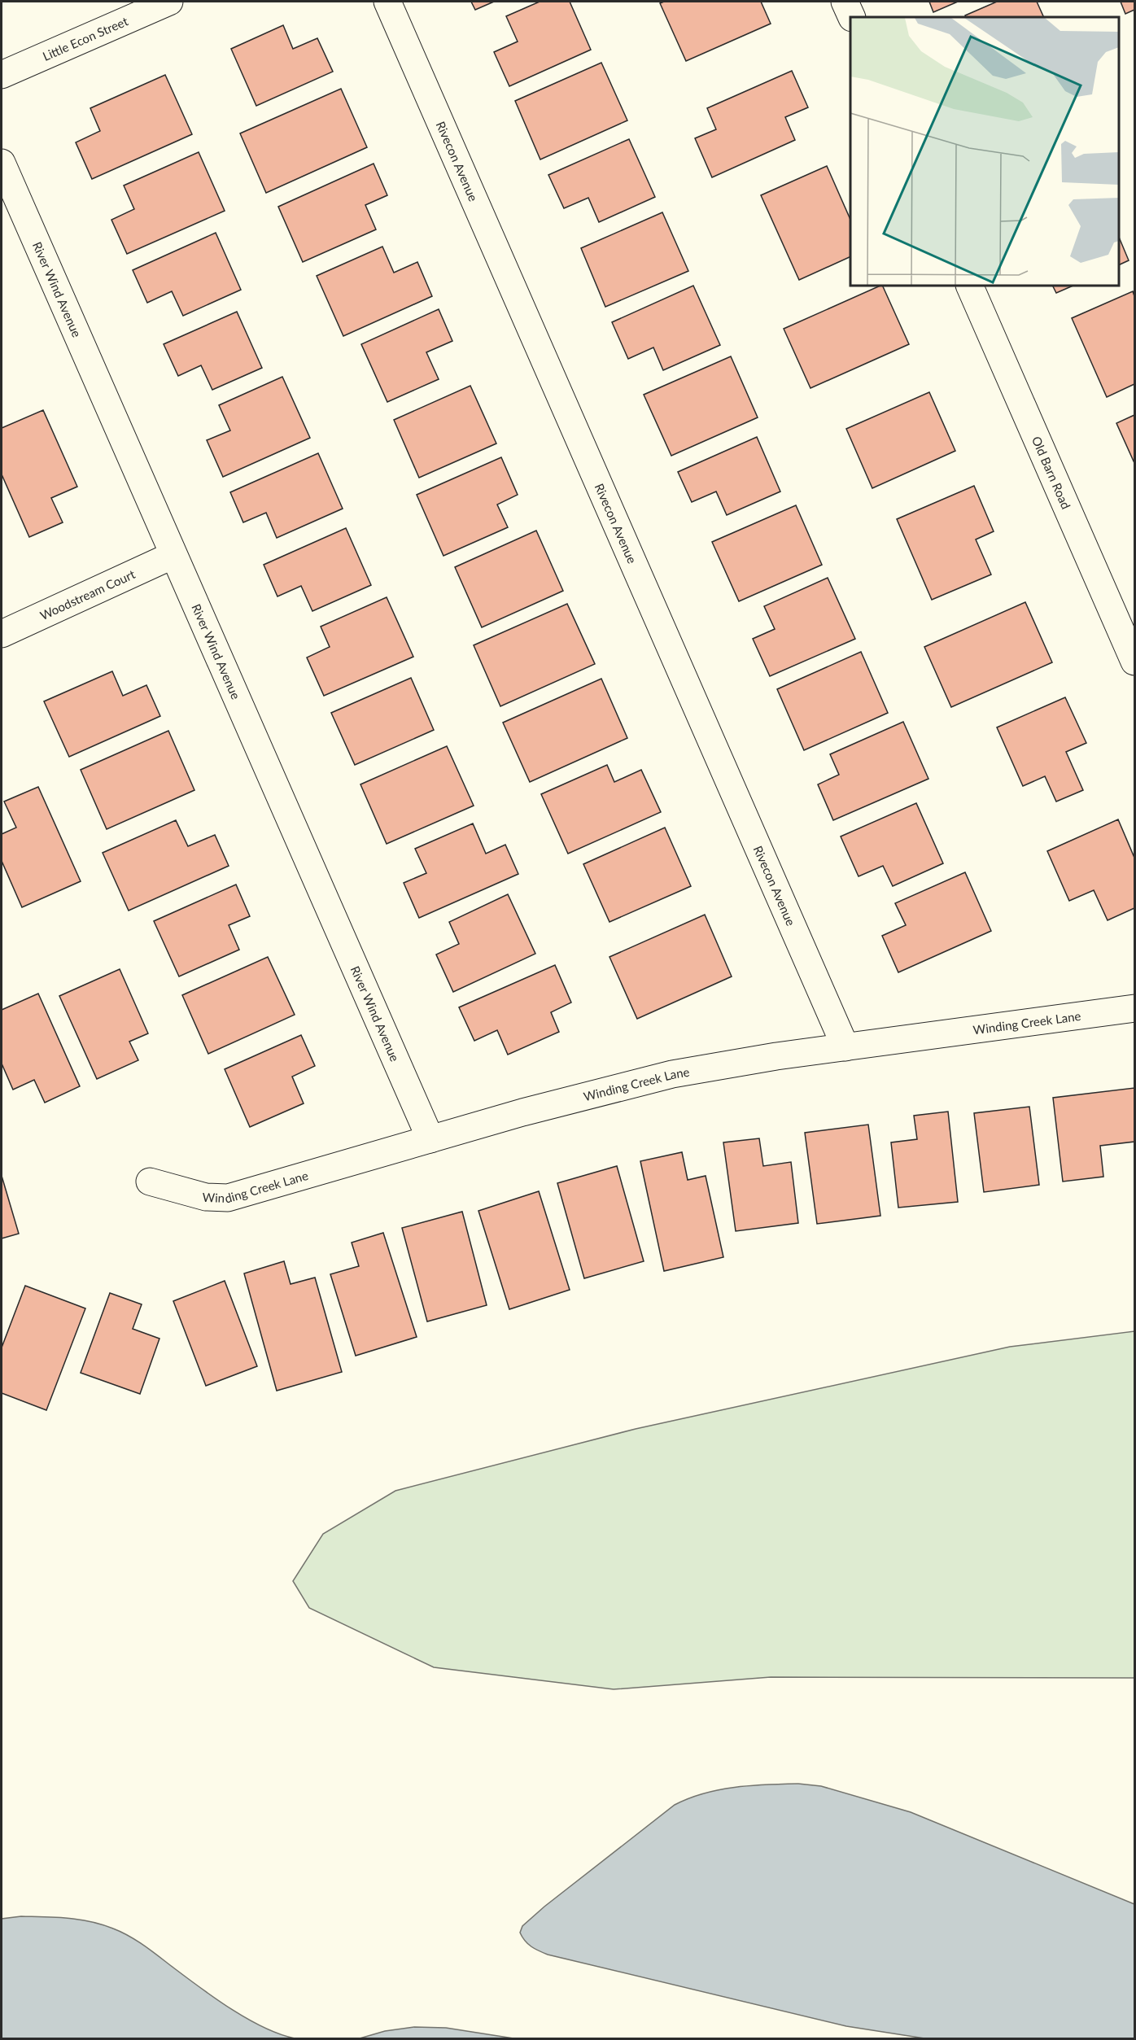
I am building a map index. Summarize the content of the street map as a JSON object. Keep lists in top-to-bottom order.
{
  "streets": {
    "street": [
      "Little Econ Street",
      "Rivecon Avenue",
      "River Wind Avenue",
      "Old Barn Road",
      "Woodstream Court",
      "Winding Creek Lane"
    ]
  },
  "crossings": [
    ["Rivecon Avenue", "Winding Creek Lane"],
    ["River Wind Avenue", "Woodstream Court"],
    ["River Wind Avenue", "Winding Creek Lane"]
  ]
}
